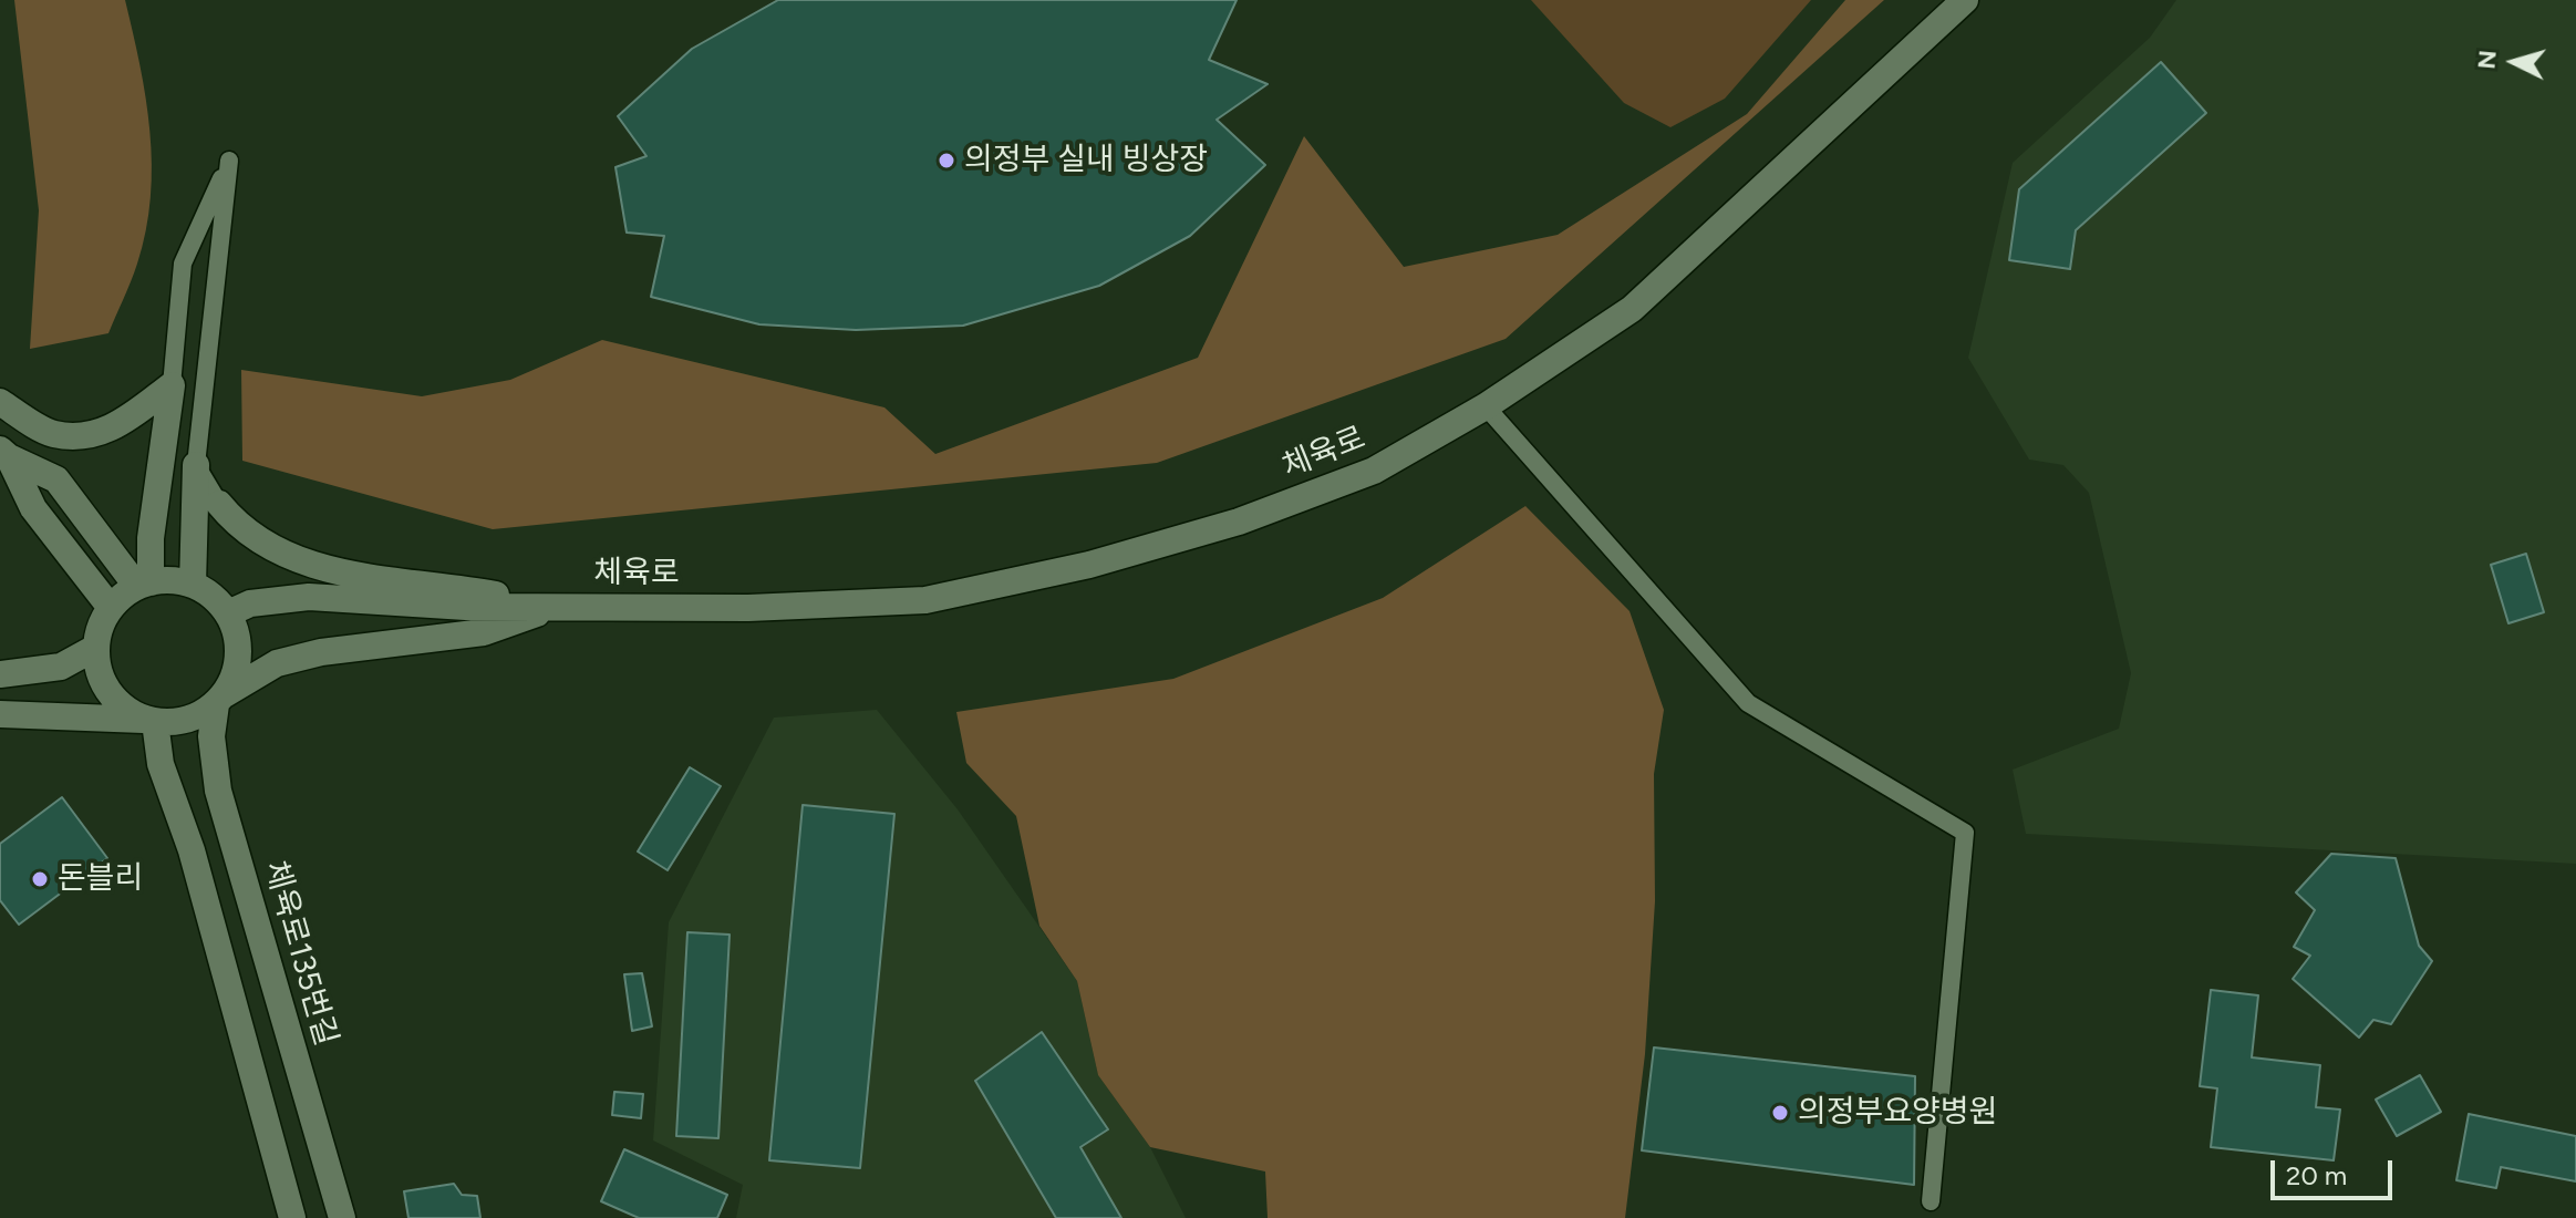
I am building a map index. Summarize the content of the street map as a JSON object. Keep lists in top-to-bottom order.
{
  "streets": {
    "street": ["체육로", "체육로135번길"]
  },
  "places": ["의정부 실내 빙상장", "돈블리", "의정부요양병원"],
  "scale_bar": "20 m",
  "north": "left"
}
